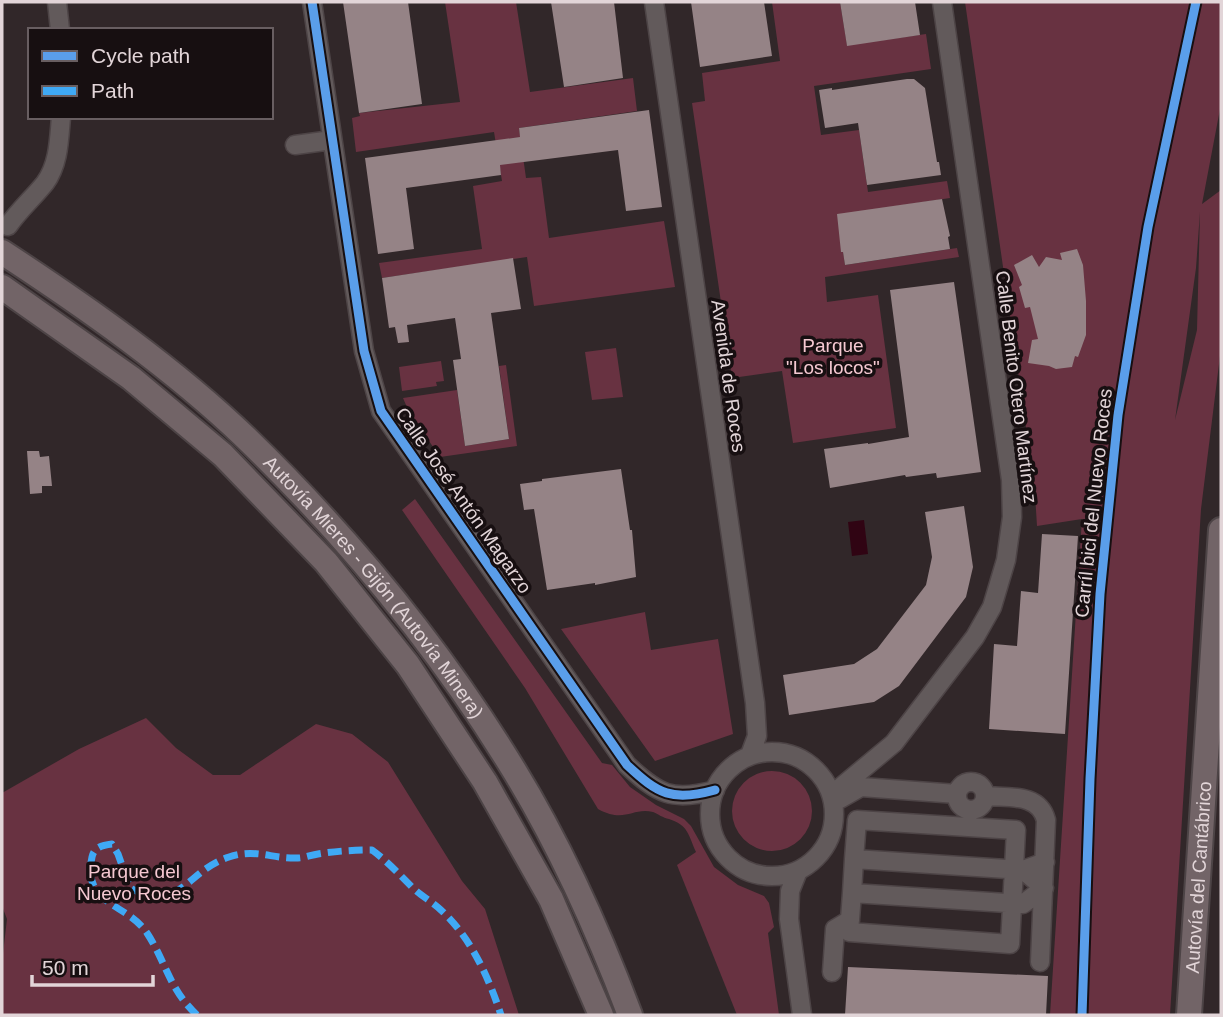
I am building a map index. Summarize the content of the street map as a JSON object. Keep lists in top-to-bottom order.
{
  "streets": {
    "highway": ["Autovía Mieres - Gijón (Autovía Minera)", "Autovía del Cantábrico"],
    "street": ["Avenida de Roces", "Calle Benito Otero Martínez", "Calle José Antón Magarzo"],
    "cycle path": ["Carríl bici del Nuevo Roces"]
  },
  "crossings": [
    ["Avenida de Roces", "Calle Benito Otero Martínez"],
    ["Avenida de Roces", "Calle José Antón Magarzo"],
    ["Calle Benito Otero Martínez", "Calle José Antón Magarzo"]
  ],
  "parks": ["Parque \"Los locos\"", "Parque del Nuevo Roces"],
  "legend": ["Cycle path", "Path"],
  "scale_bar": "50 m"
}
